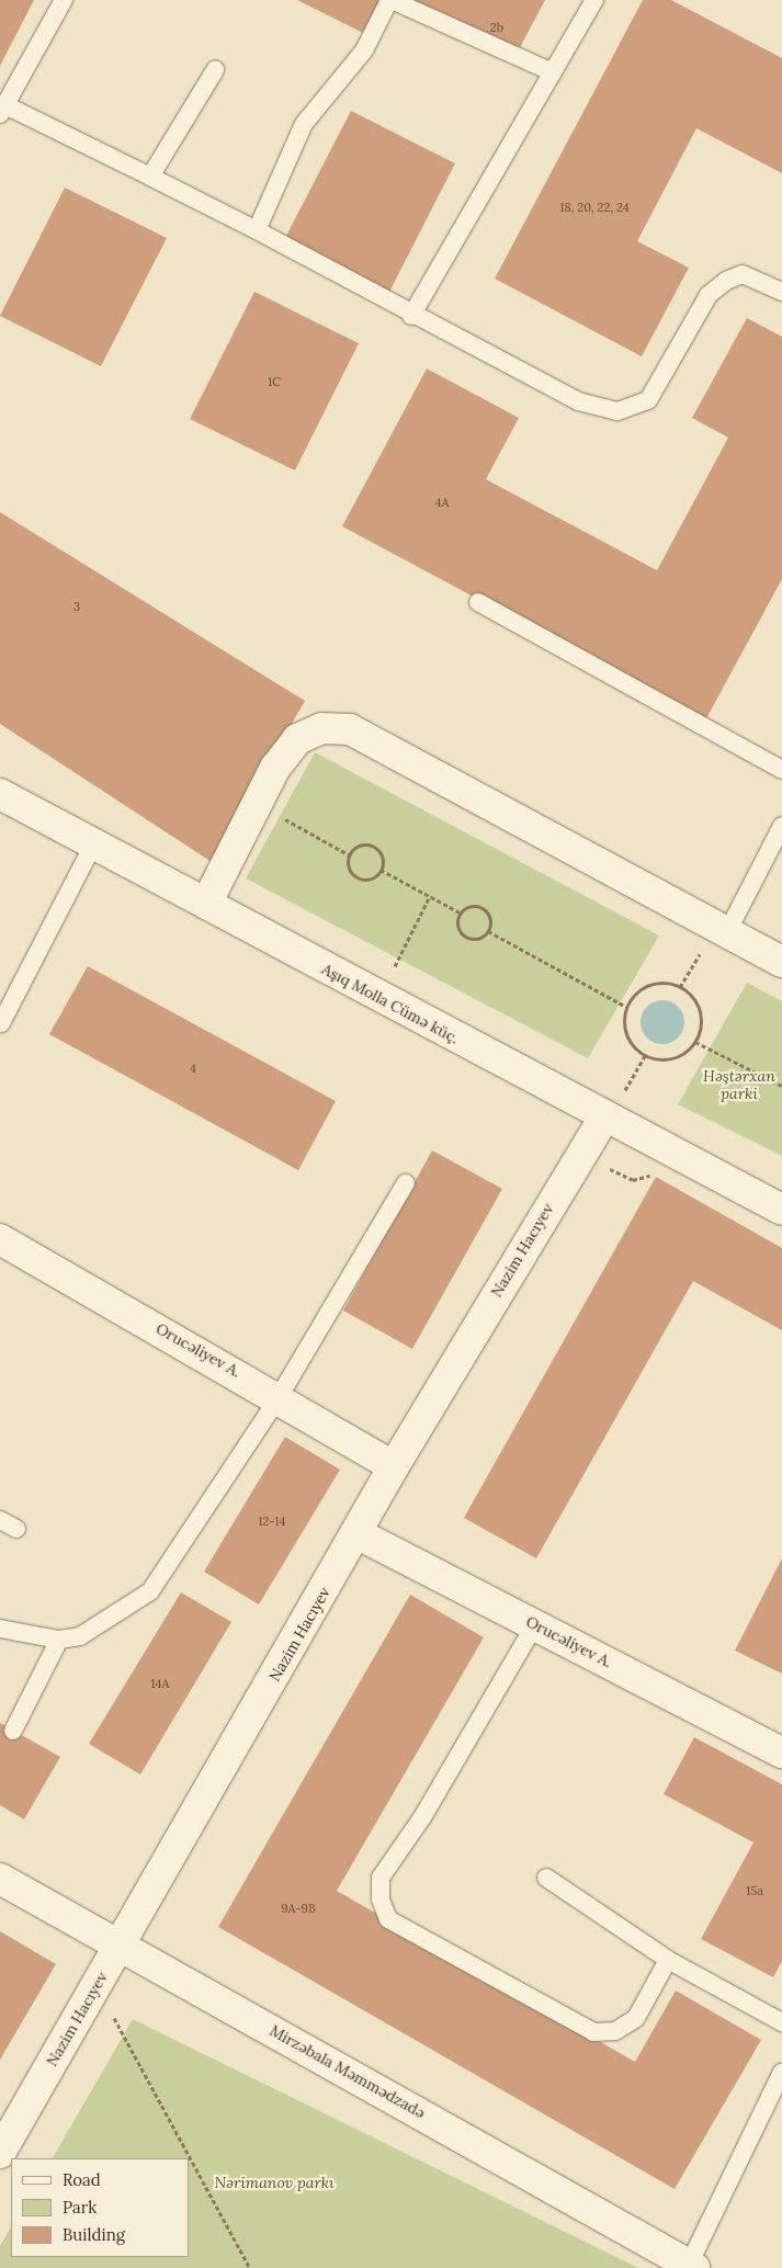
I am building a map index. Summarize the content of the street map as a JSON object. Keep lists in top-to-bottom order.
{
  "streets": {
    "street": [
      "Aşıq Molla Cümə küç.",
      "Nazim Hacıyev",
      "Orucəliyev A.",
      "Mirzəbala Məmmədzadə"
    ]
  },
  "crossings": [
    ["Aşıq Molla Cümə küç.", "Nazim Hacıyev"],
    ["Nazim Hacıyev", "Orucəliyev A."],
    ["Nazim Hacıyev", "Mirzəbala Məmmədzadə"]
  ],
  "parks": ["Həştərxan parki", "Nərimanov parkı"],
  "house_numbers": [
    "2b",
    "18, 20, 22, 24",
    "1С",
    "4A",
    "3",
    "4",
    "12-14",
    "14A",
    "15a",
    "9A-9B"
  ],
  "legend": ["Road", "Park", "Building"]
}
